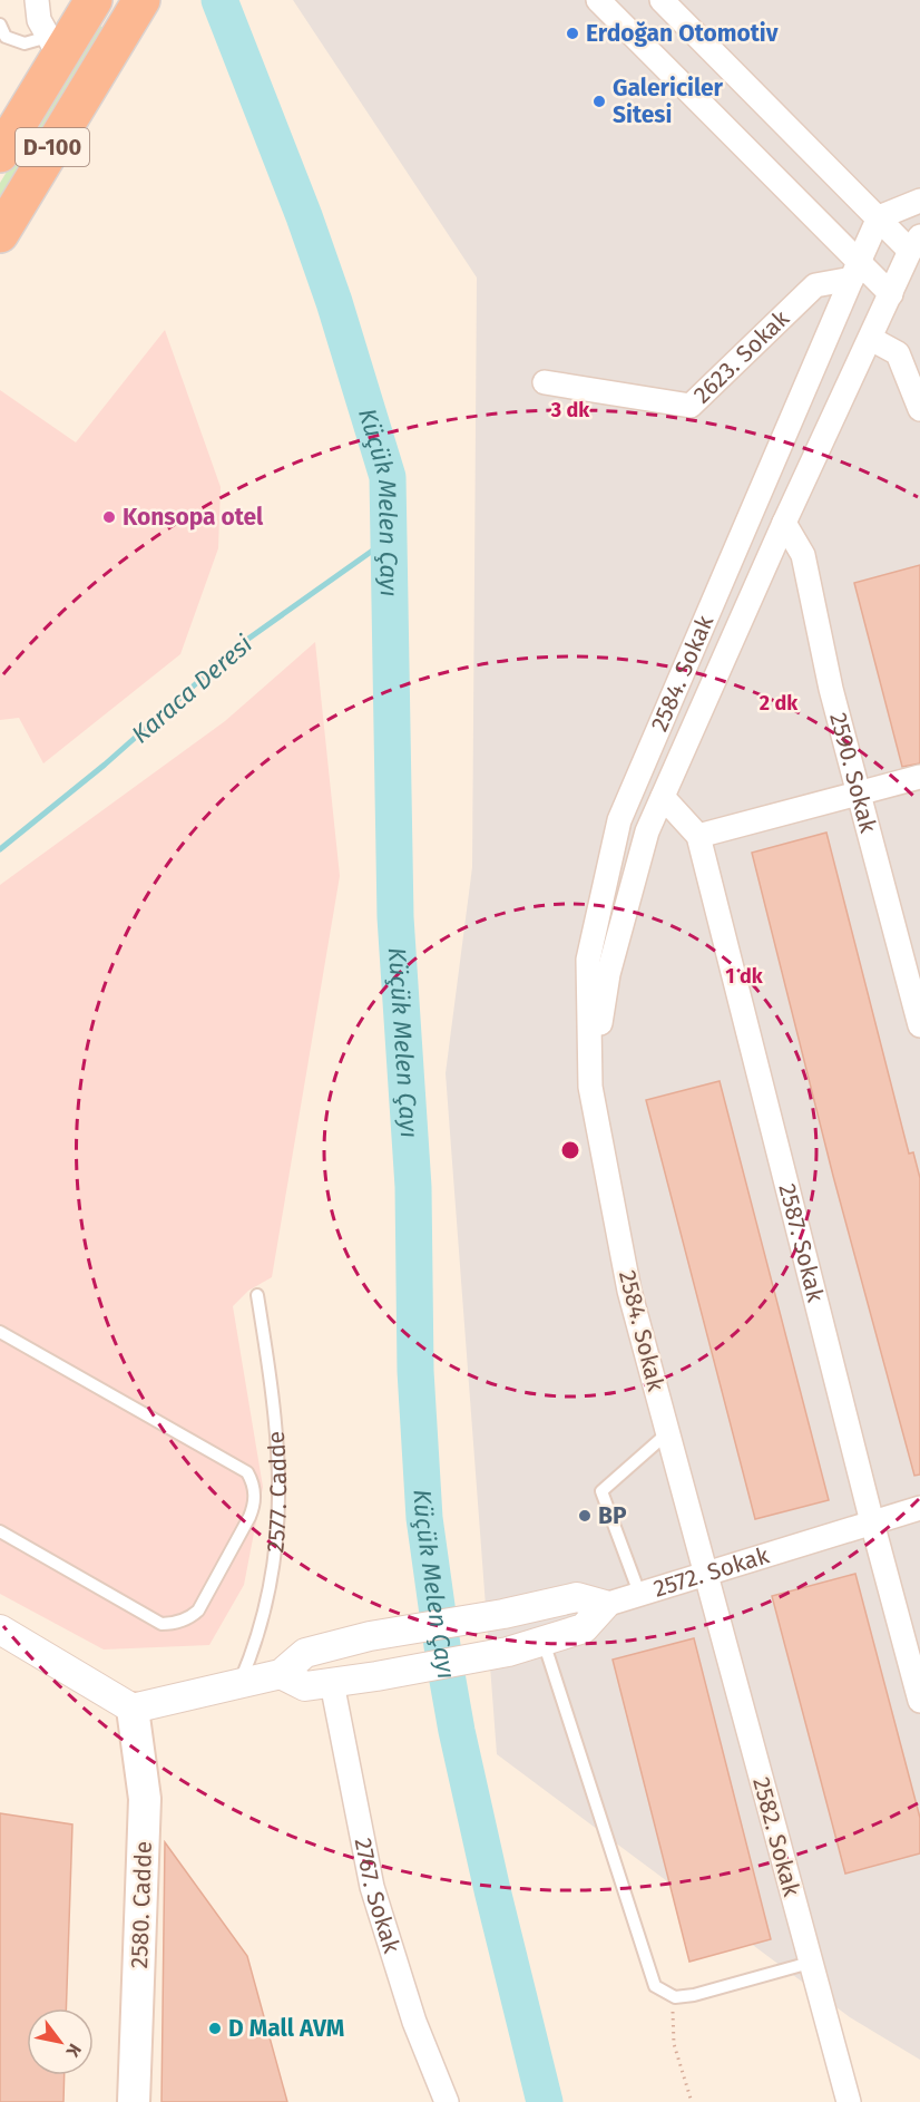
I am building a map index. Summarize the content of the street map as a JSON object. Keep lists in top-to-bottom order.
{
  "streets": {
    "highway": ["D-100"],
    "main road": ["2580. Cadde"],
    "street": [
      "2623. Sokak",
      "2584. Sokak",
      "2590. Sokak",
      "2587. Sokak",
      "2572. Sokak",
      "2582. Sokak",
      "2767. Sokak"
    ],
    "lane": ["2577. Cadde"]
  },
  "crossings": [
    ["2623. Sokak", "2584. Sokak"],
    ["2584. Sokak", "2590. Sokak"],
    ["2584. Sokak", "2587. Sokak"],
    ["2584. Sokak", "2572. Sokak"],
    ["2584. Sokak", "2582. Sokak"],
    ["2587. Sokak", "2572. Sokak"],
    ["2572. Sokak", "2582. Sokak"]
  ],
  "water": ["Küçük Melen Çayı", "Karaca Deresi"],
  "places": [
    "Erdoğan Otomotiv",
    "Galericiler Sitesi",
    "Konsopa otel",
    "BP",
    "D Mall AVM"
  ],
  "north": "bottom right",
  "rings": ["3 dk", "2 dk", "1 dk"]
}
